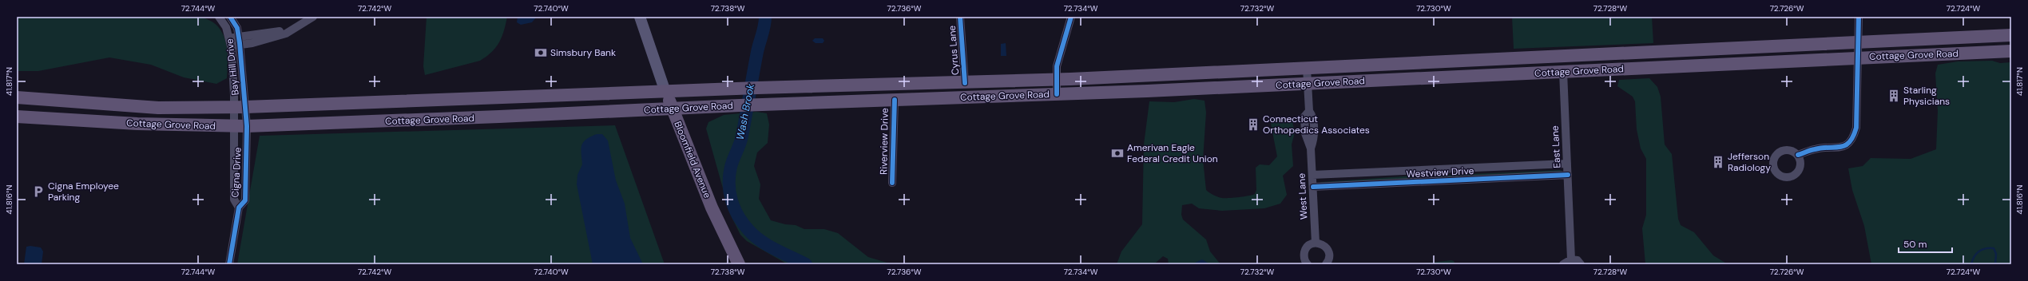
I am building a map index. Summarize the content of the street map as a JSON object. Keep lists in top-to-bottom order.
{
  "streets": {
    "main road": ["Cottage Grove Road", "Bloomfield Avenue"],
    "street": [
      "Cyrus Lane",
      "Bay Hill Drive",
      "Riverview Drive",
      "East Lane",
      "Cigna Drive",
      "Westview Drive",
      "West Lane"
    ]
  },
  "crossings": [
    ["Cyrus Lane", "Cottage Grove Road"],
    ["Cottage Grove Road", "Bay Hill Drive"],
    ["Cottage Grove Road", "Riverview Drive"],
    ["Cottage Grove Road", "East Lane"],
    ["Cottage Grove Road", "Bloomfield Avenue"],
    ["Cottage Grove Road", "Cigna Drive"],
    ["Cottage Grove Road", "West Lane"],
    ["Bay Hill Drive", "Cigna Drive"],
    ["East Lane", "Westview Drive"],
    ["Westview Drive", "West Lane"]
  ],
  "water": ["Wash Brook"],
  "places": {
    "bank": ["Simsbury Bank", "Amerivan Eagle Federal Credit Union"],
    "building": ["Starling Physicians", "Connecticut Orthopedics Associates", "Jefferson Radiology"],
    "parking": ["Cigna Employee Parking"]
  },
  "scale_bar": "50 m",
  "coordinates": [
    "72.744°W",
    "72.742°W",
    "72.740°W",
    "72.738°W",
    "72.736°W",
    "72.734°W",
    "72.732°W",
    "72.730°W",
    "72.728°W",
    "72.726°W",
    "72.724°W",
    "41.817°N",
    "41.816°N"
  ]
}
